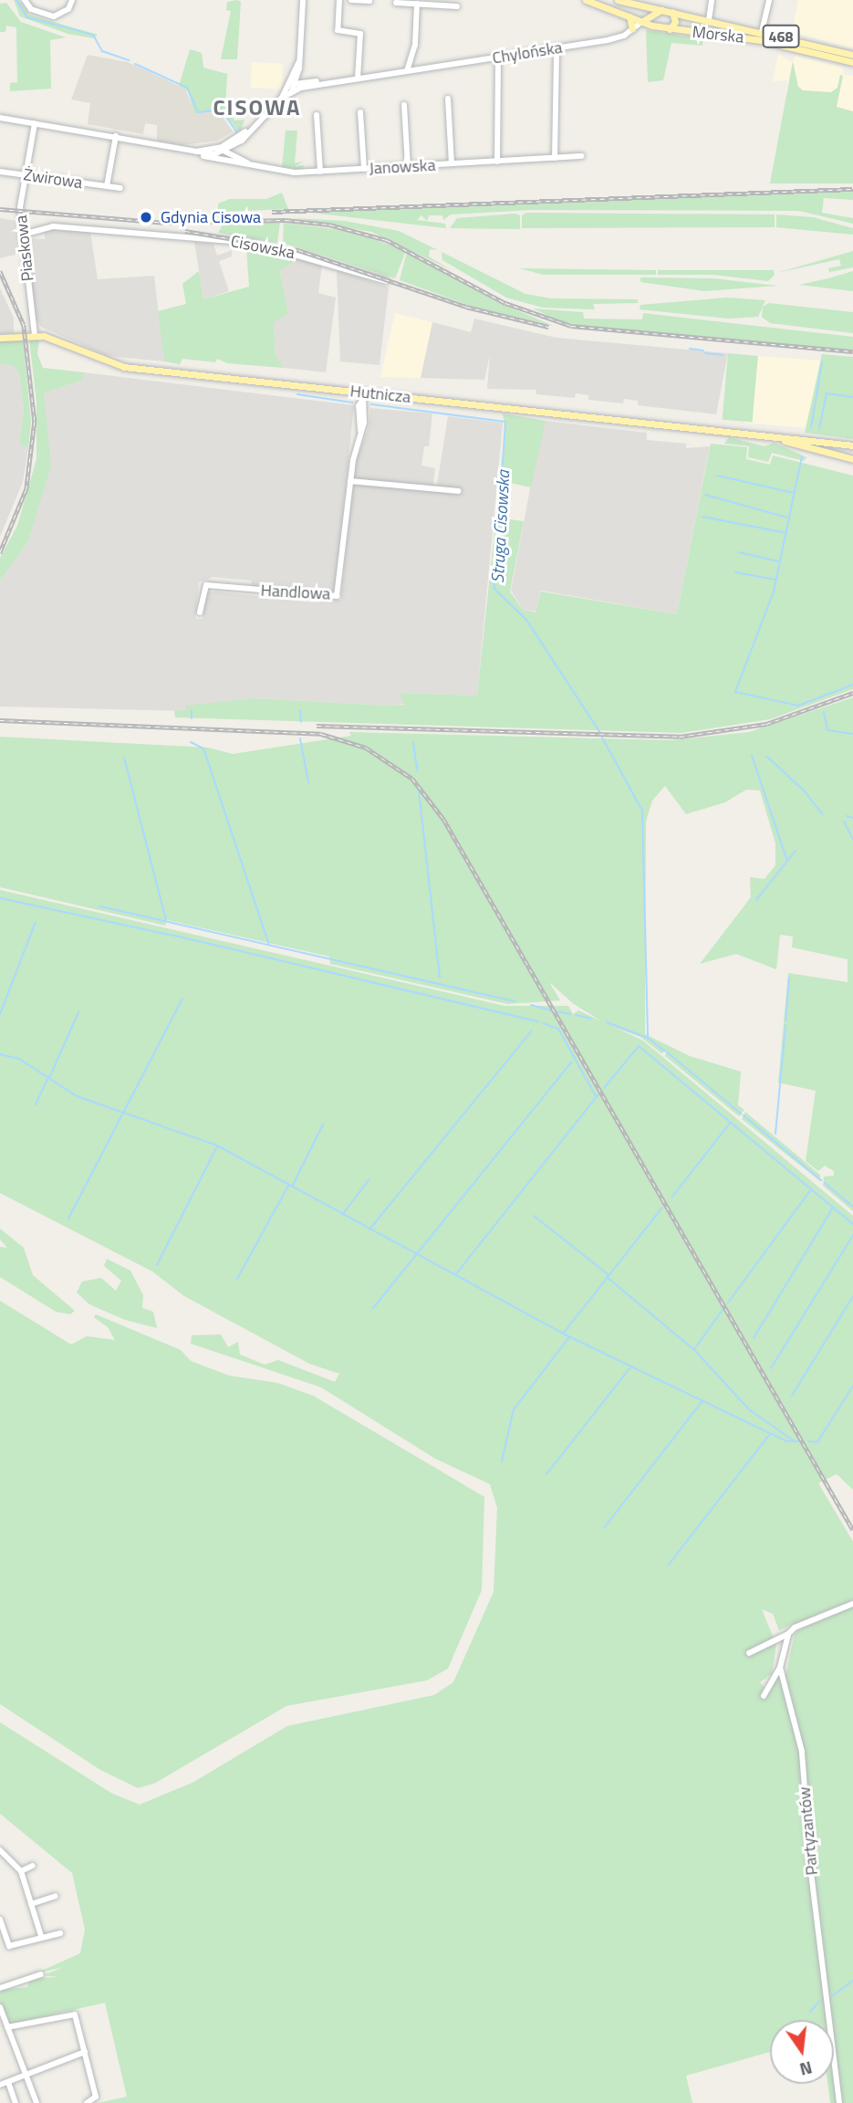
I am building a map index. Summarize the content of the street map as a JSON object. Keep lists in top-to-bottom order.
{
  "streets": {
    "main road": ["Morska", "468", "Hutnicza"],
    "street": [
      "Chylońska",
      "Janowska",
      "Żwirowa",
      "Cisowska",
      "Piaskowa",
      "Handlowa",
      "Partyzantów"
    ]
  },
  "crossings": [
    ["Morska", "Chylońska"],
    ["Żwirowa", "Piaskowa"],
    ["Cisowska", "Piaskowa"],
    ["Piaskowa", "Hutnicza"],
    ["Hutnicza", "Handlowa"]
  ],
  "districts": ["CISOWA"],
  "water": ["Struga Cisowska"],
  "places": ["Gdynia Cisowa"],
  "north": "bottom"
}
